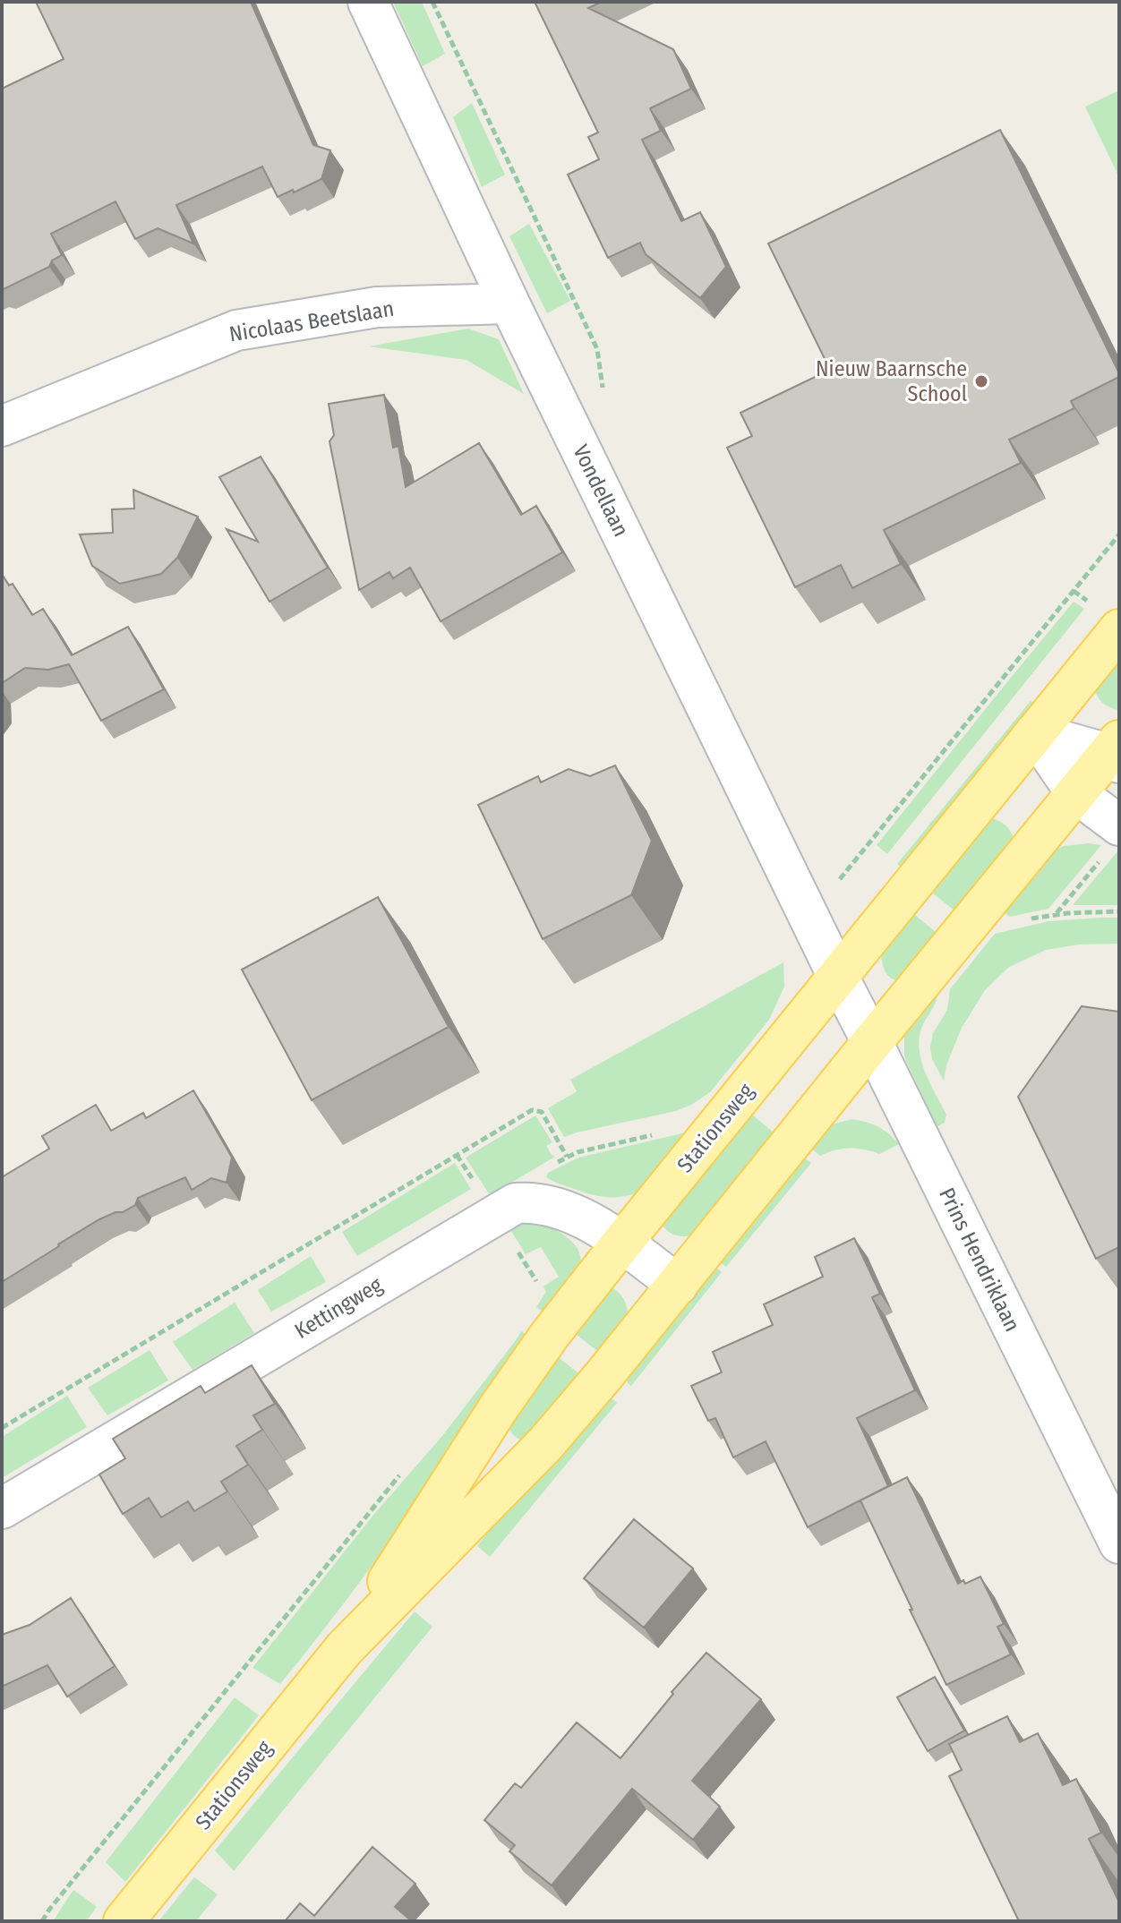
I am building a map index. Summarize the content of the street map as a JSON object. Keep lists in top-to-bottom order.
{
  "streets": {
    "main road": ["Stationsweg"],
    "street": [
      "Nicolaas Beetslaan",
      "Vondellaan",
      "Prins Hendriklaan",
      "Kettingweg"
    ]
  },
  "crossings": [
    ["Nicolaas Beetslaan", "Vondellaan"],
    ["Vondellaan", "Stationsweg"],
    ["Vondellaan", "Prins Hendriklaan"],
    ["Stationsweg", "Prins Hendriklaan"],
    ["Stationsweg", "Kettingweg"]
  ],
  "places": ["Nieuw Baarnsche School"]
}
